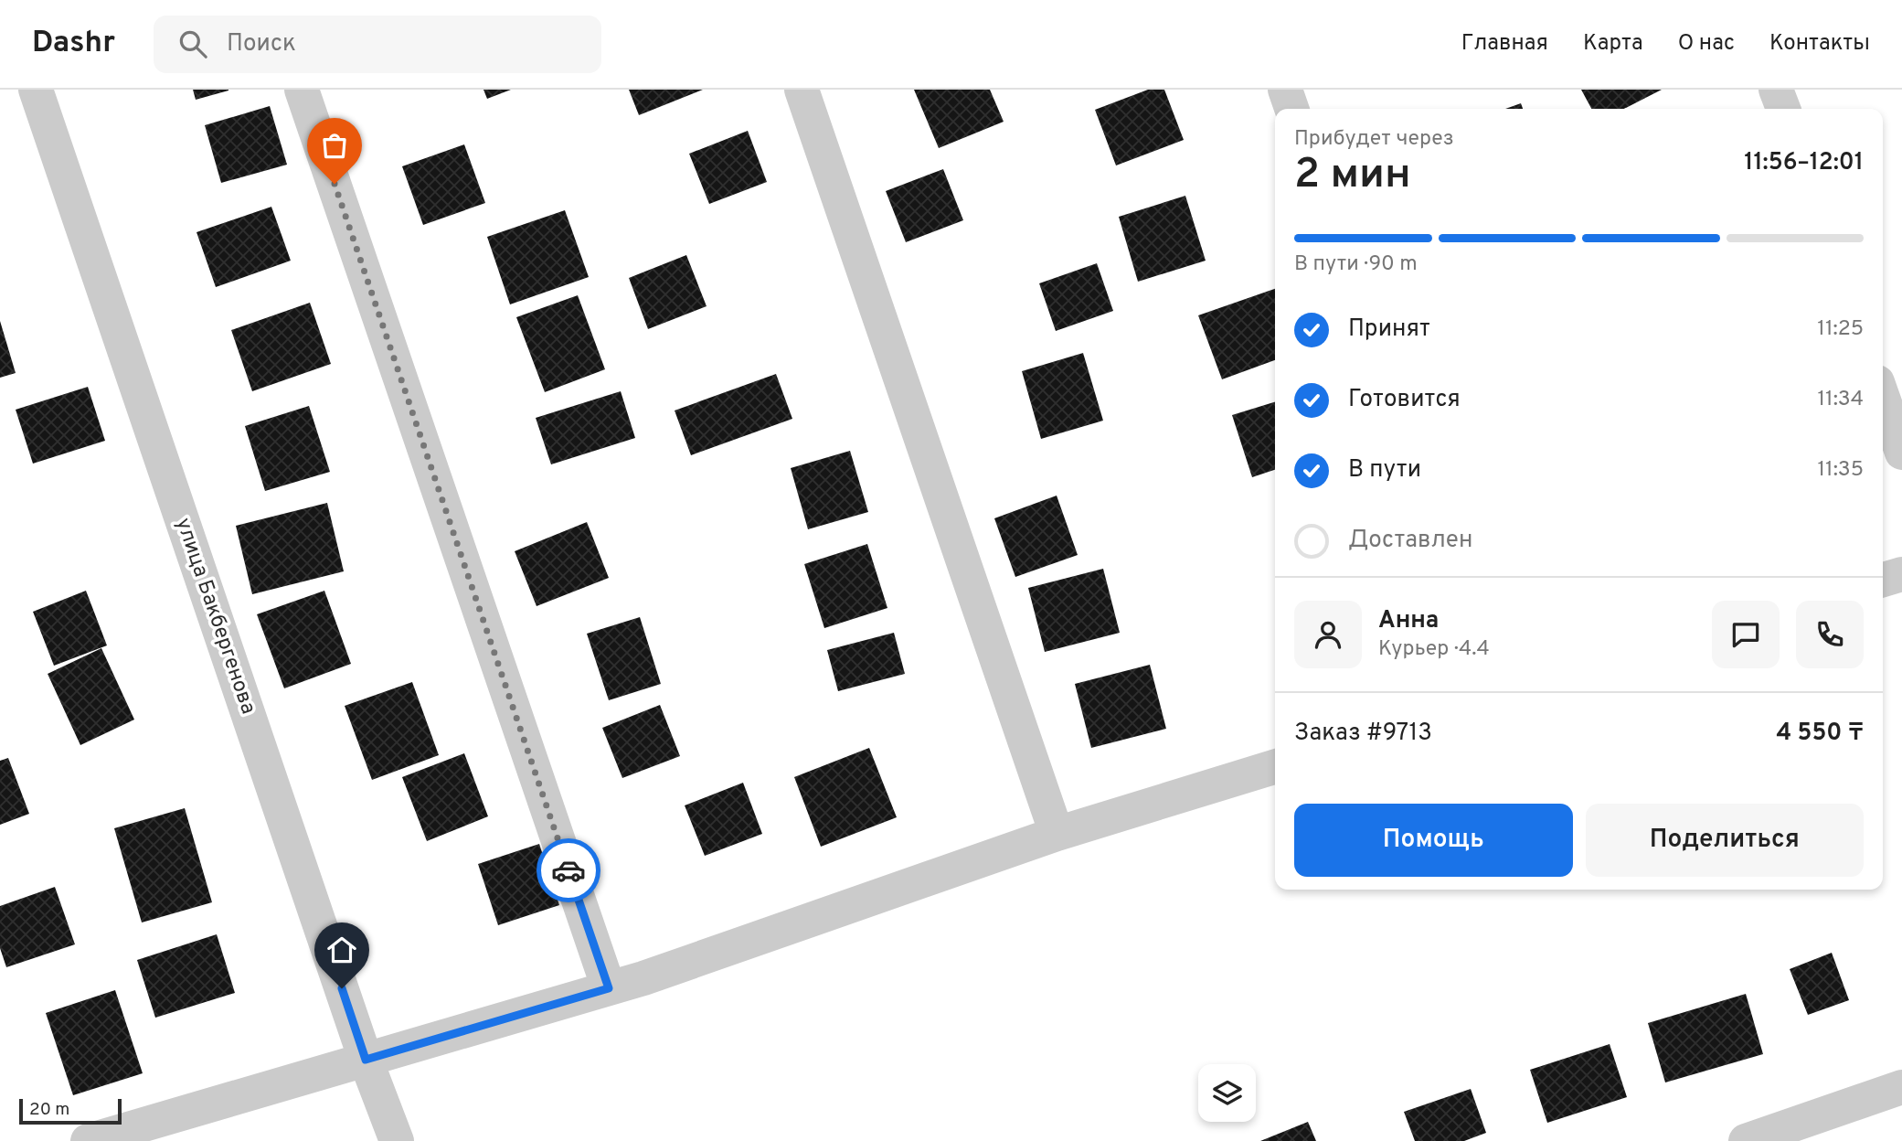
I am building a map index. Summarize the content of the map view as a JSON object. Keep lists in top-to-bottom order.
{
  "streets": {
    "street": ["улица Бакбергенова"]
  },
  "scale_bar": "20 m",
  "page": {
    "header": "Dashr",
    "search": "Поиск",
    "nav": [
      "Главная",
      "Карта",
      "О нас",
      "Контакты"
    ],
    "heading": ["2 мин", "Прибудет через", "11:56–12:01"],
    "panel": [
      "Анна",
      "Курьер · 4.4",
      "Заказ #9713",
      "4 550 ₸"
    ],
    "bar": "В пути · 90 m",
    "list": [
      ["Принят", "11:25"],
      ["Готовится", "11:34"],
      ["В пути", "11:35"],
      "Доставлен"
    ],
    "buttons": ["Помощь", "Поделиться"],
    "scale": "20 m"
  }
}
